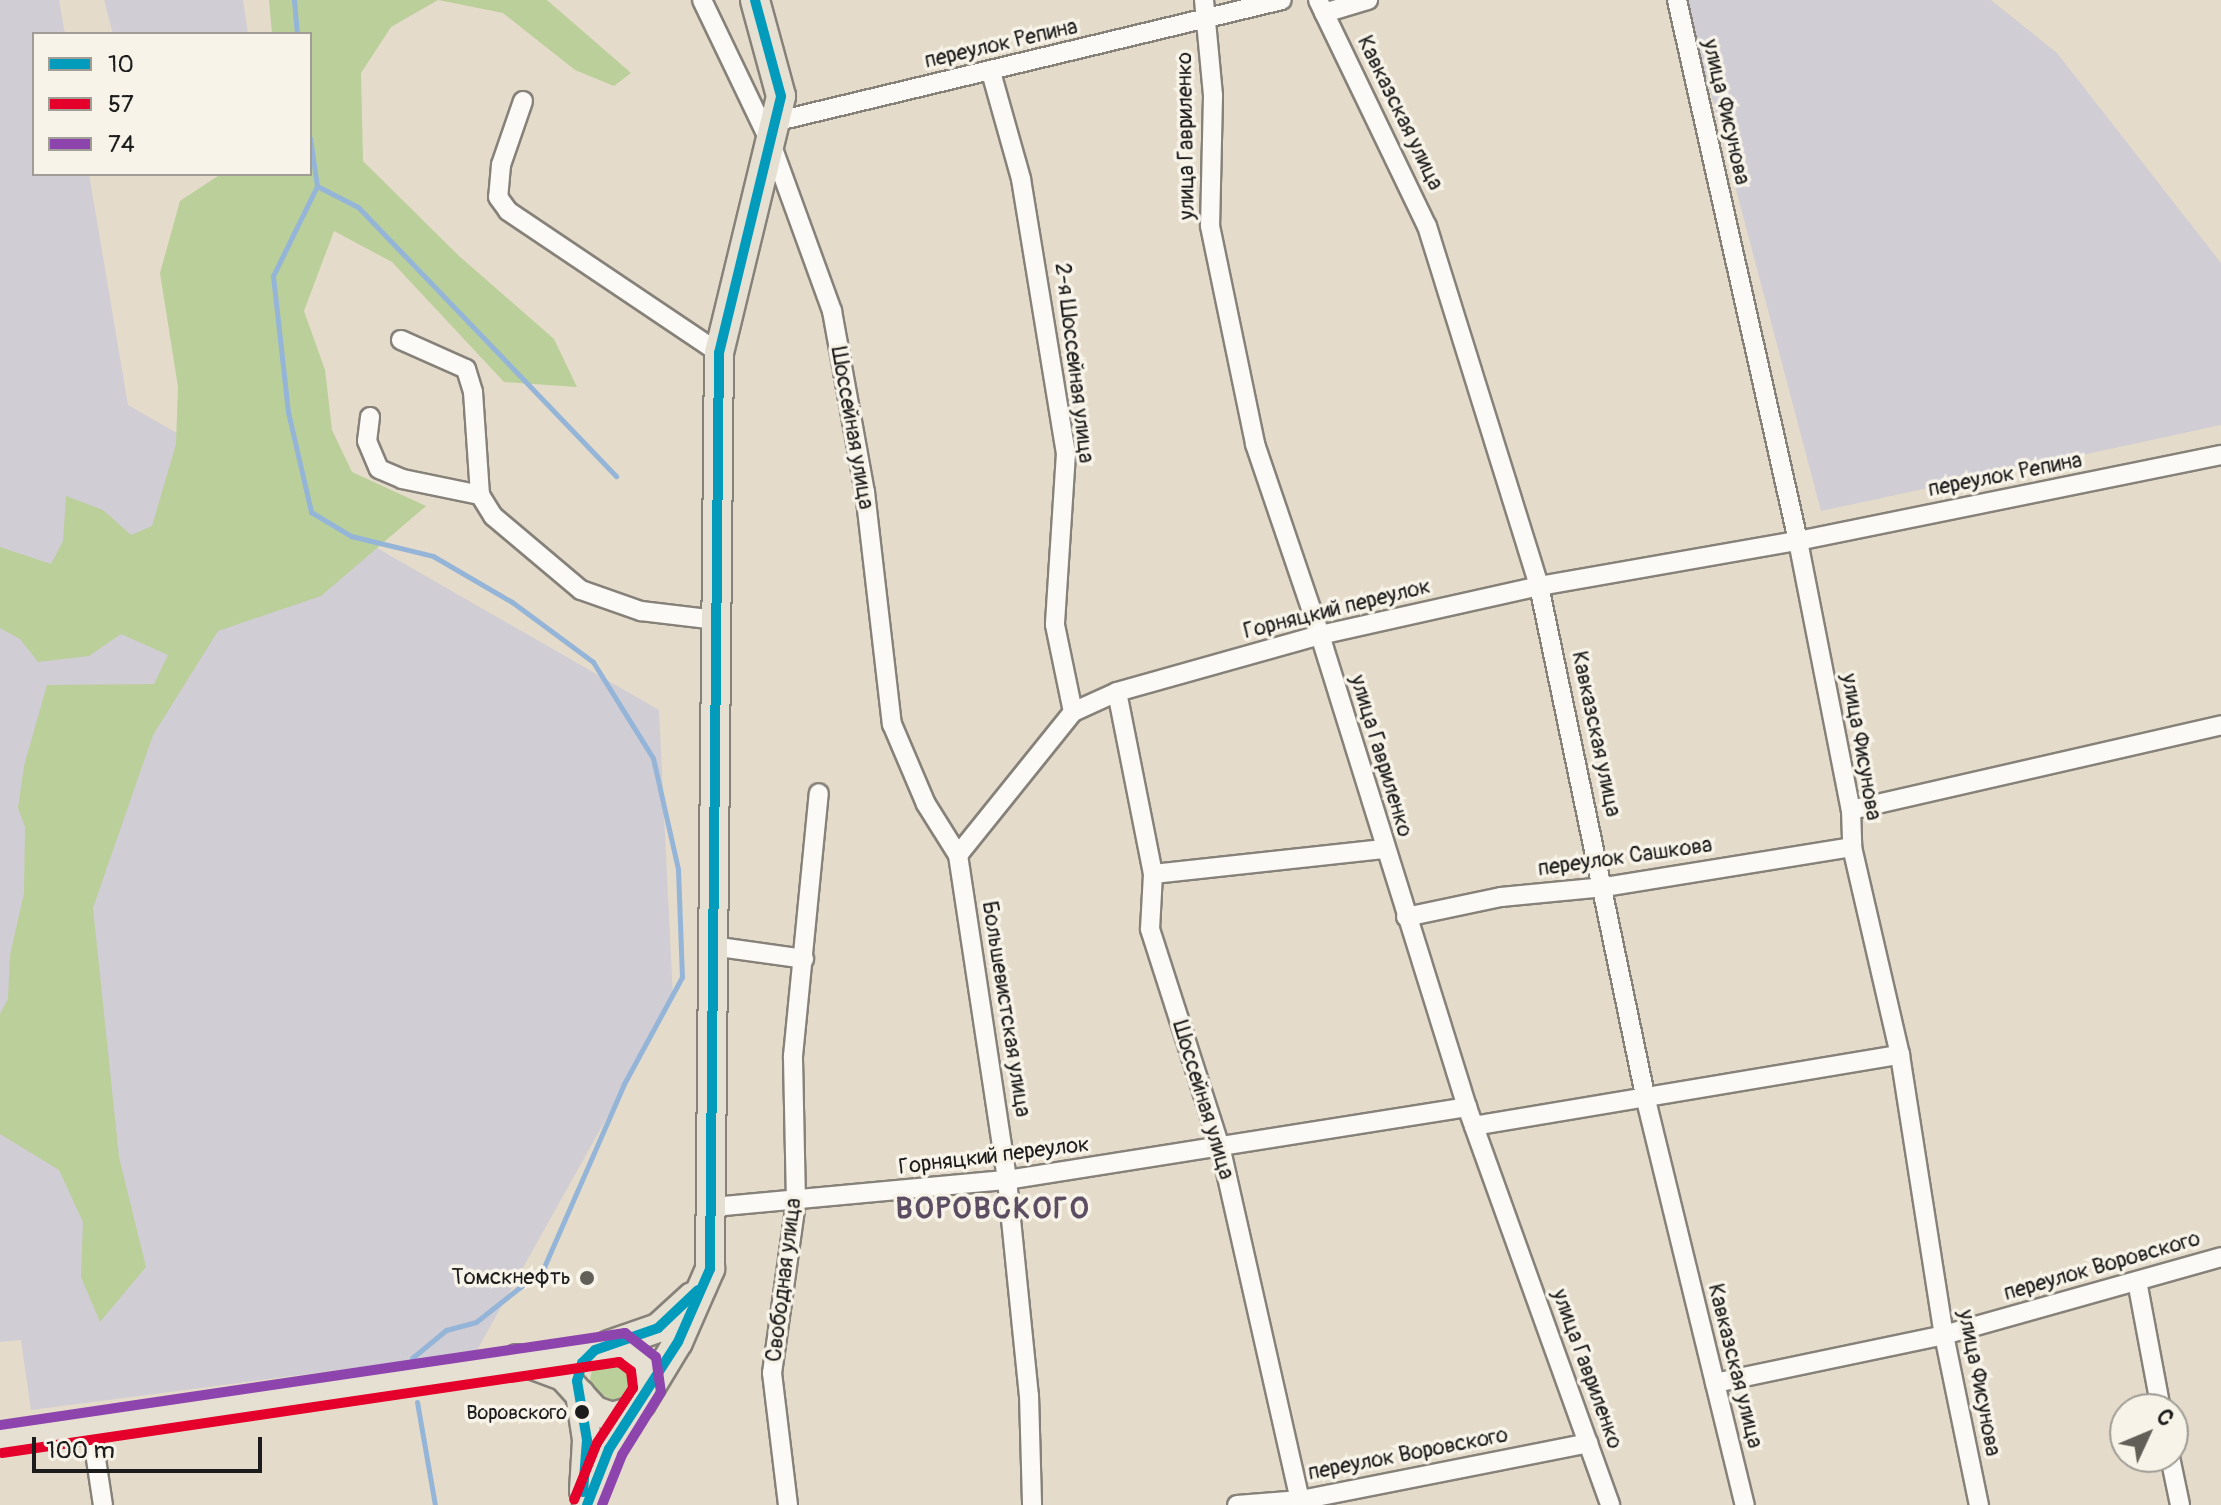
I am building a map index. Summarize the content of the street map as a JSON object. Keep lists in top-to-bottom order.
{
  "streets": {
    "main road": ["Шоссейная улица"],
    "street": [
      "переулок Репина",
      "улица Фисунова",
      "Кавказская улица",
      "улица Гавриленко",
      "2-я Шоссейная улица",
      "Горняцкий переулок",
      "переулок Сашкова",
      "Большевистская улица",
      "переулок Воровского",
      "Свободная улица"
    ]
  },
  "crossings": [
    ["переулок Репина", "улица Фисунова"],
    ["переулок Репина", "улица Гавриленко"],
    ["переулок Репина", "2-я Шоссейная улица"],
    ["переулок Репина", "Шоссейная улица"],
    ["переулок Репина", "Горняцкий переулок"],
    ["улица Фисунова", "Горняцкий переулок"],
    ["улица Фисунова", "переулок Сашкова"],
    ["улица Фисунова", "переулок Воровского"],
    ["Кавказская улица", "Горняцкий переулок"],
    ["Кавказская улица", "переулок Сашкова"],
    ["Кавказская улица", "переулок Воровского"],
    ["улица Гавриленко", "Горняцкий переулок"],
    ["улица Гавриленко", "переулок Сашкова"],
    ["улица Гавриленко", "переулок Воровского"],
    ["2-я Шоссейная улица", "Горняцкий переулок"],
    ["Шоссейная улица", "Горняцкий переулок"],
    ["Шоссейная улица", "Большевистская улица"],
    ["Шоссейная улица", "переулок Воровского"],
    ["Горняцкий переулок", "Большевистская улица"],
    ["Горняцкий переулок", "Свободная улица"]
  ],
  "districts": ["ВОРОВСКОГО"],
  "places": ["Томскнефть", "Воровского"],
  "lines": ["transit line 10", "transit line 74", "transit line 57"],
  "legend": ["10", "57", "74"],
  "scale_bar": "100 m",
  "north": "top right"
}
